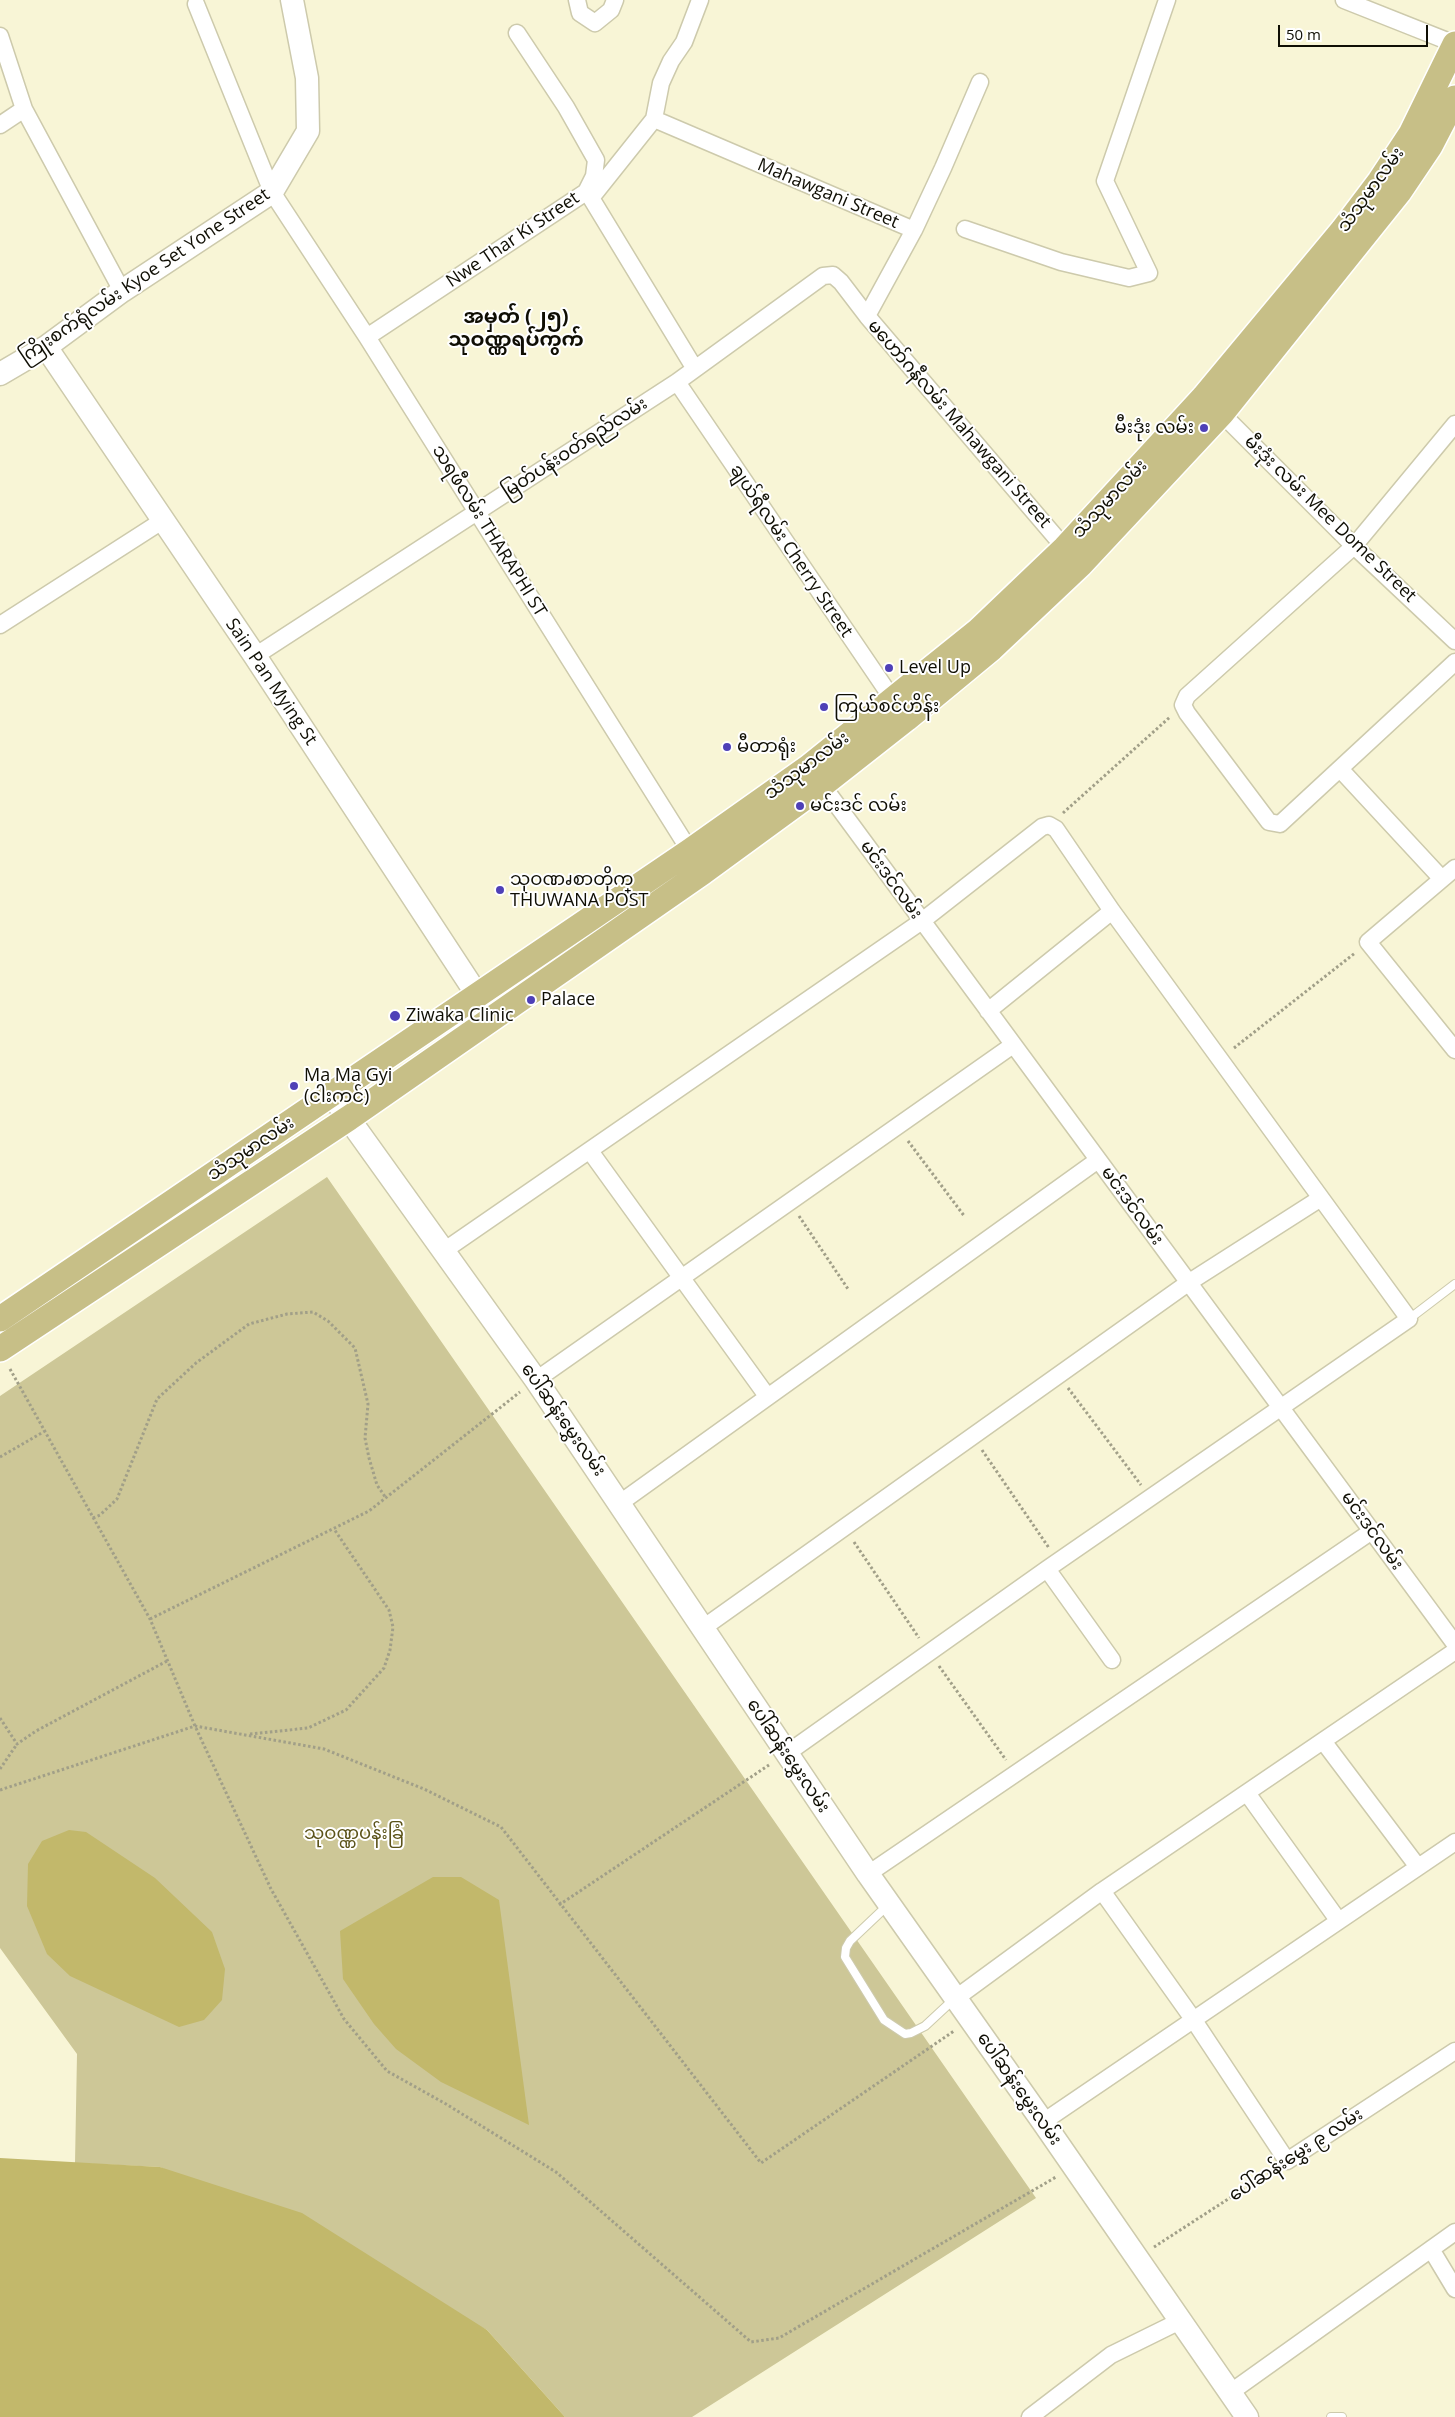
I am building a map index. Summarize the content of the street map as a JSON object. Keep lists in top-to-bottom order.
{
  "streets": {
    "main road": [
      "သံသုမာလမ်း",
      "ကြိုးစက်ရုံလမ်း Kyoe Set Yone Street",
      "Sain Pan Mying St",
      "ပေါ်ဆန်းမွှေးလမ်း"
    ],
    "street": [
      "Mahawgani Street",
      "Nwe Thar Ki Street",
      "မဟော်ဂနီလမ်း Mahawgani Street",
      "မြတ်ပန်းဝတ်ရည်လမ်း",
      "မီးဒုံး လမ်း Mee Dome Street",
      "သရဖီလမ်း THARAPHI ST",
      "ချယ်ရီလမ်း Cherry Street",
      "မင်းဒင်လမ်း",
      "ပေါ်ဆန်းမွှေး ၉ လမ်း"
    ]
  },
  "crossings": [
    ["သံသုမာလမ်း", "မဟော်ဂနီလမ်း Mahawgani Street"],
    ["သံသုမာလမ်း", "မီးဒုံး လမ်း Mee Dome Street"],
    ["သံသုမာလမ်း", "သရဖီလမ်း THARAPHI ST"],
    ["သံသုမာလမ်း", "ချယ်ရီလမ်း Cherry Street"],
    ["သံသုမာလမ်း", "Sain Pan Mying St"],
    ["သံသုမာလမ်း", "မင်းဒင်လမ်း"],
    ["သံသုမာလမ်း", "ပေါ်ဆန်းမွှေးလမ်း"],
    ["Mahawgani Street", "Nwe Thar Ki Street"],
    ["Mahawgani Street", "မဟော်ဂနီလမ်း Mahawgani Street"],
    ["Nwe Thar Ki Street", "သရဖီလမ်း THARAPHI ST"],
    ["ကြိုးစက်ရုံလမ်း Kyoe Set Yone Street", "သရဖီလမ်း THARAPHI ST"],
    ["ကြိုးစက်ရုံလမ်း Kyoe Set Yone Street", "Sain Pan Mying St"],
    ["မဟော်ဂနီလမ်း Mahawgani Street", "မြတ်ပန်းဝတ်ရည်လမ်း"],
    ["မြတ်ပန်းဝတ်ရည်လမ်း", "သရဖီလမ်း THARAPHI ST"],
    ["မြတ်ပန်းဝတ်ရည်လမ်း", "ချယ်ရီလမ်း Cherry Street"],
    ["မြတ်ပန်းဝတ်ရည်လမ်း", "Sain Pan Mying St"],
    ["ပေါ်ဆန်းမွှေးလမ်း", "ပေါ်ဆန်းမွှေး ၉ လမ်း"]
  ],
  "districts": ["အမှတ် (၂၅) သုဝဏ္ဏရပ်ကွက်"],
  "parks": ["သုဝဏ္ဏပန်းခြံ"],
  "places": [
    "မီးဒုံး လမ်း",
    "Level Up",
    "ကြယ်စင်ဟိန်း",
    "မီတာရုံး",
    "မင်းဒင် လမ်း",
    "သုဝဏၧစာတိုက္ THUWANA POST",
    "Palace",
    "Ziwaka Clinic",
    "Ma Ma Gyi (ငါးကင်)"
  ],
  "scale_bar": "50 m"
}
